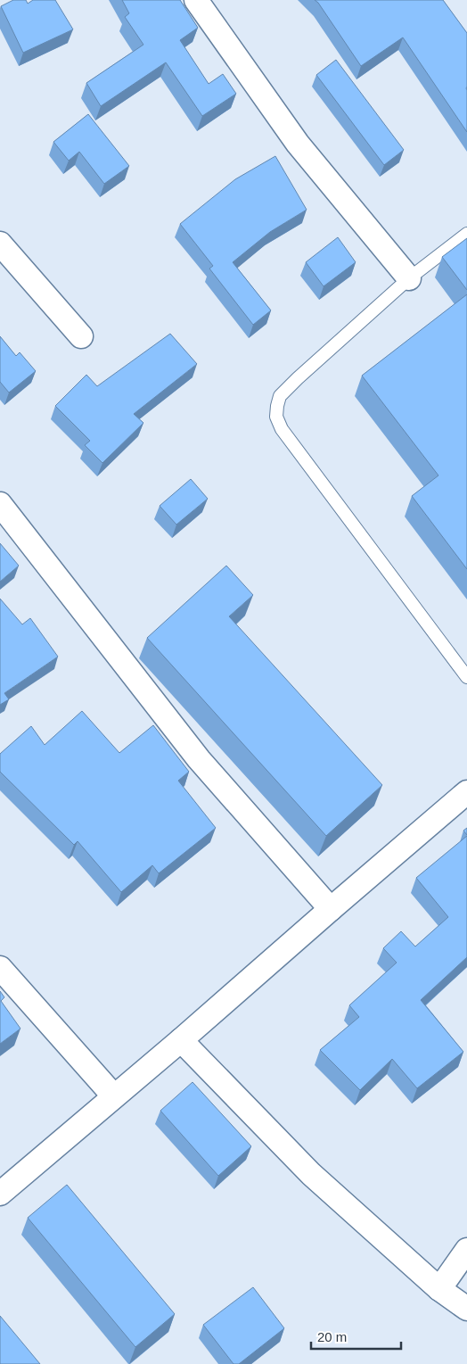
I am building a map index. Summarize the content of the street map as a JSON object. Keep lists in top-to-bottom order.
{
  "scale_bar": "20 m"
}
